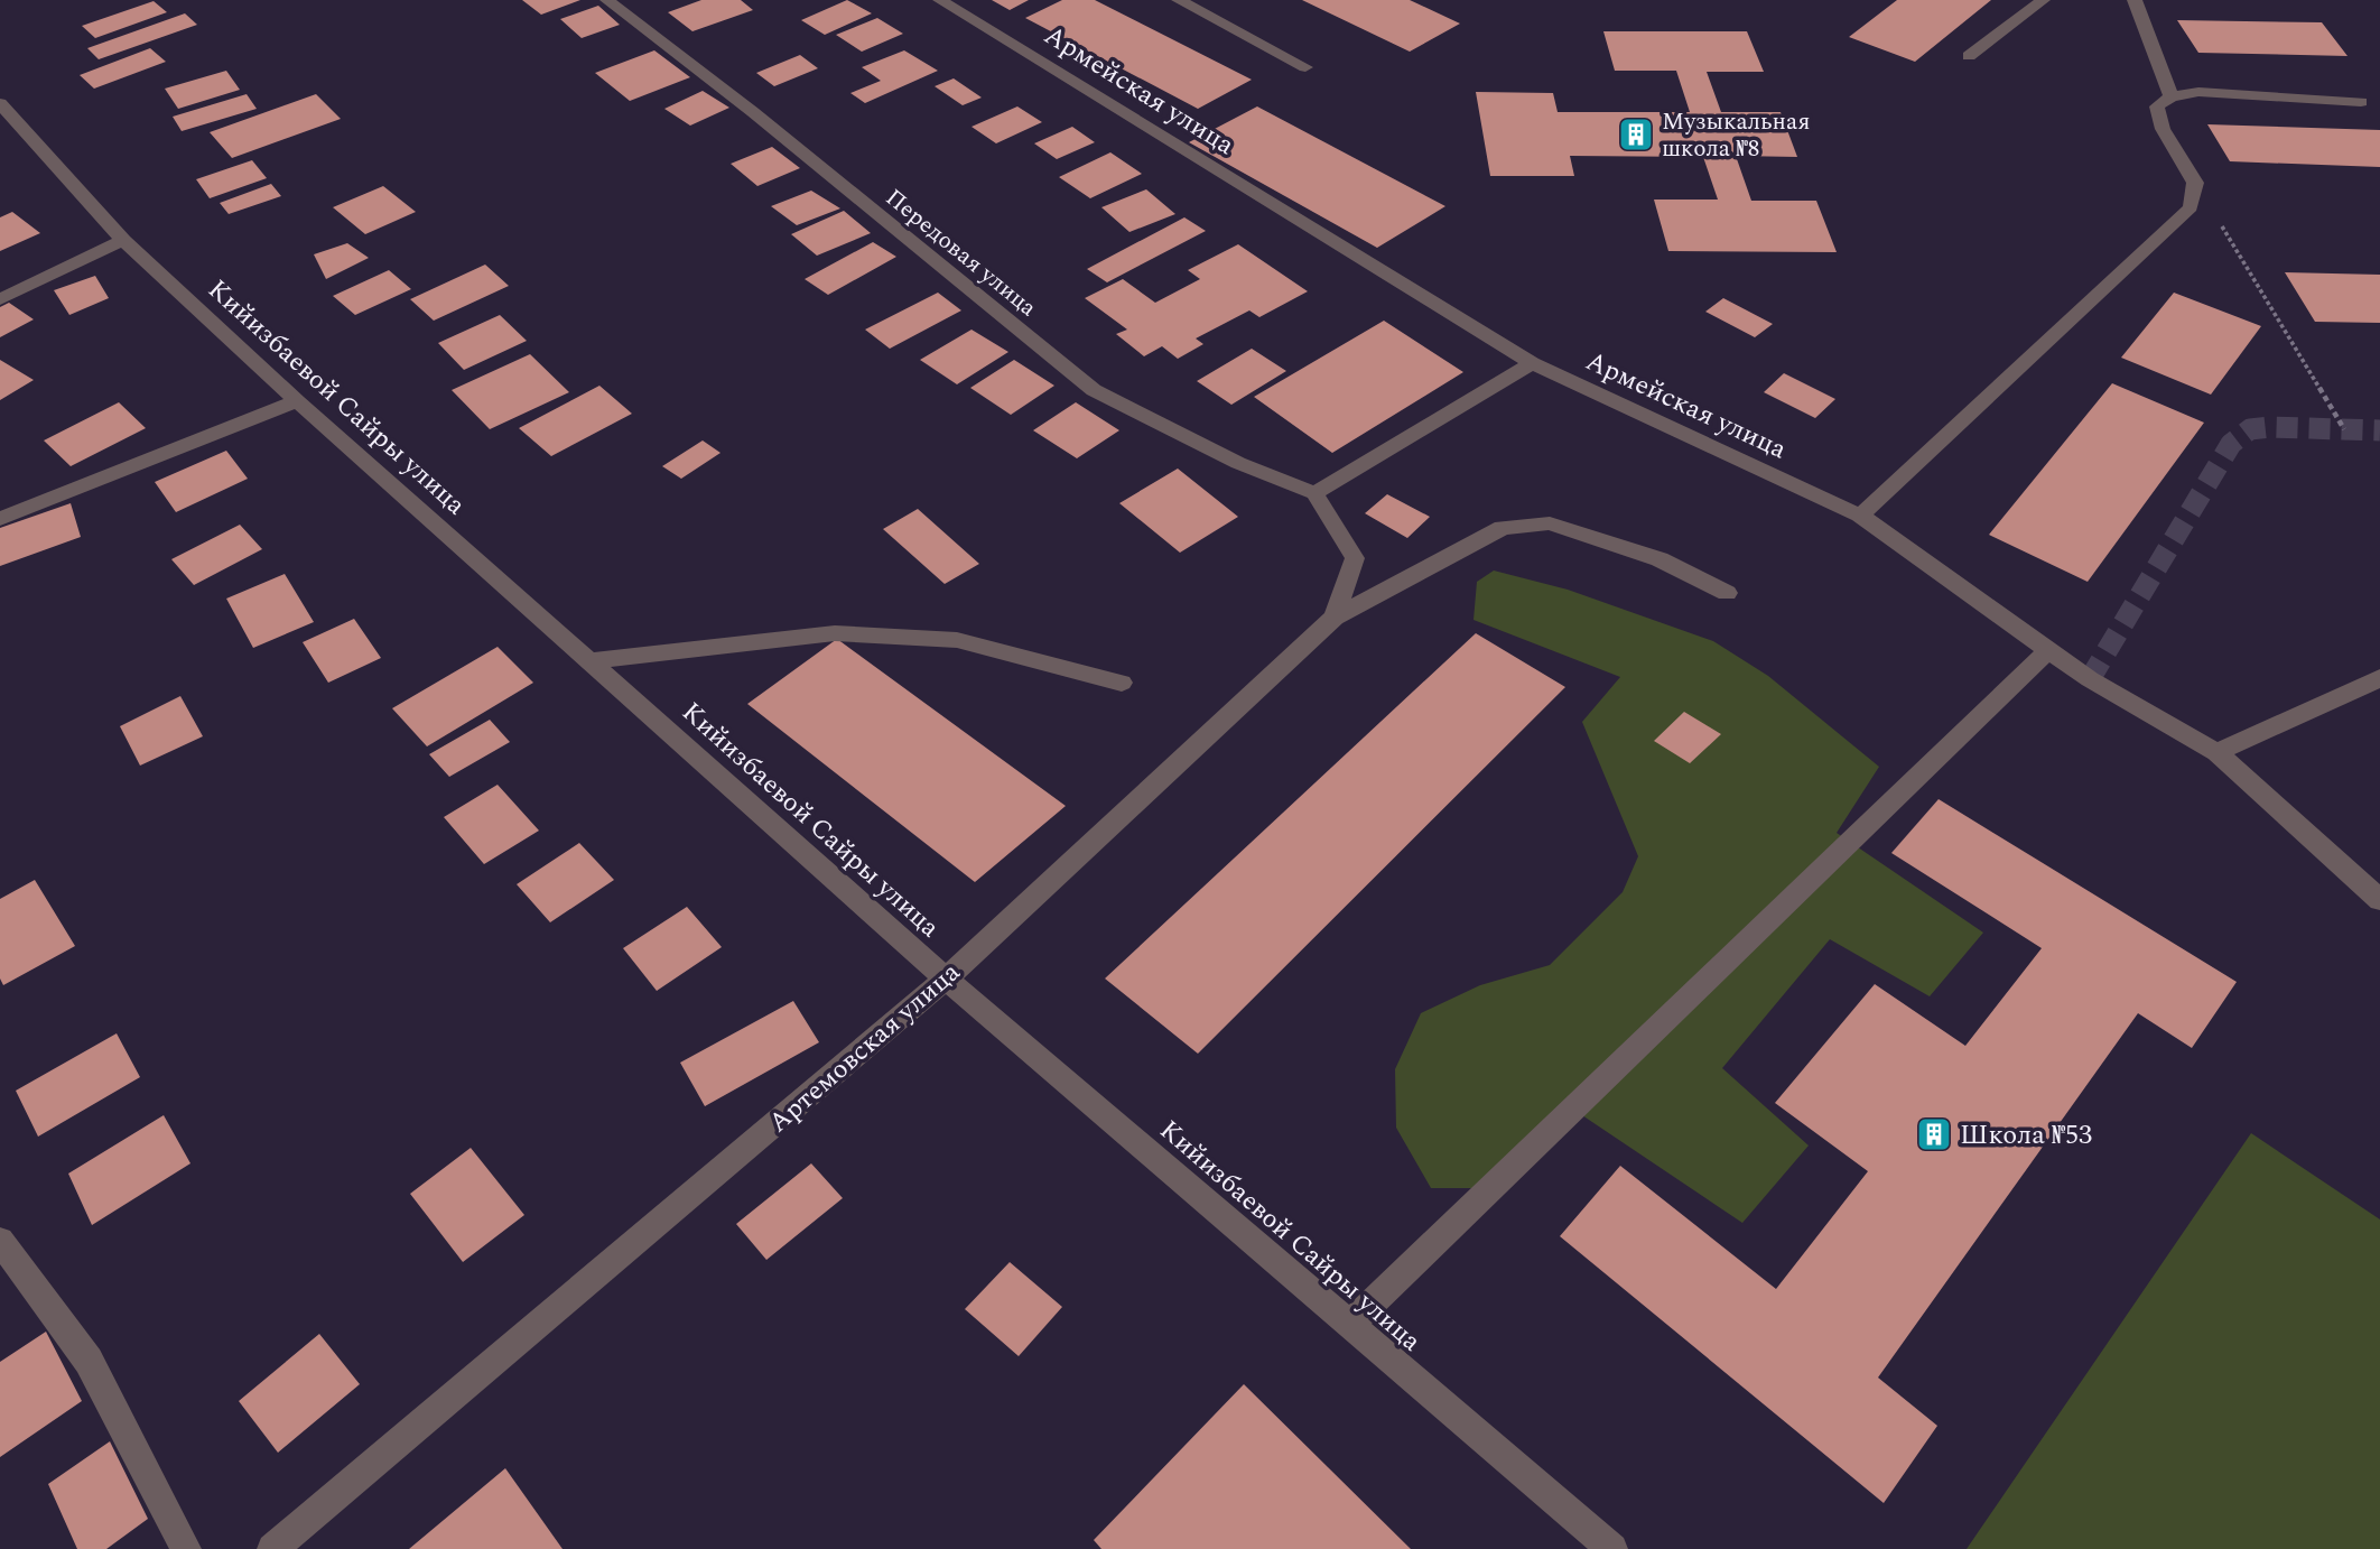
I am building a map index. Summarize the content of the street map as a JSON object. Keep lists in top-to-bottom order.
{
  "streets": {
    "street": [
      "Армейская улица",
      "Передовая улица",
      "Кийизбаевой Сайры улица",
      "Артемовская улица"
    ]
  },
  "crossings": [
    ["Передовая улица", "Артемовская улица"],
    ["Кийизбаевой Сайры улица", "Артемовская улица"]
  ],
  "places": {
    "building": ["Музыкальная школа №8", "Школа №53"]
  }
}
